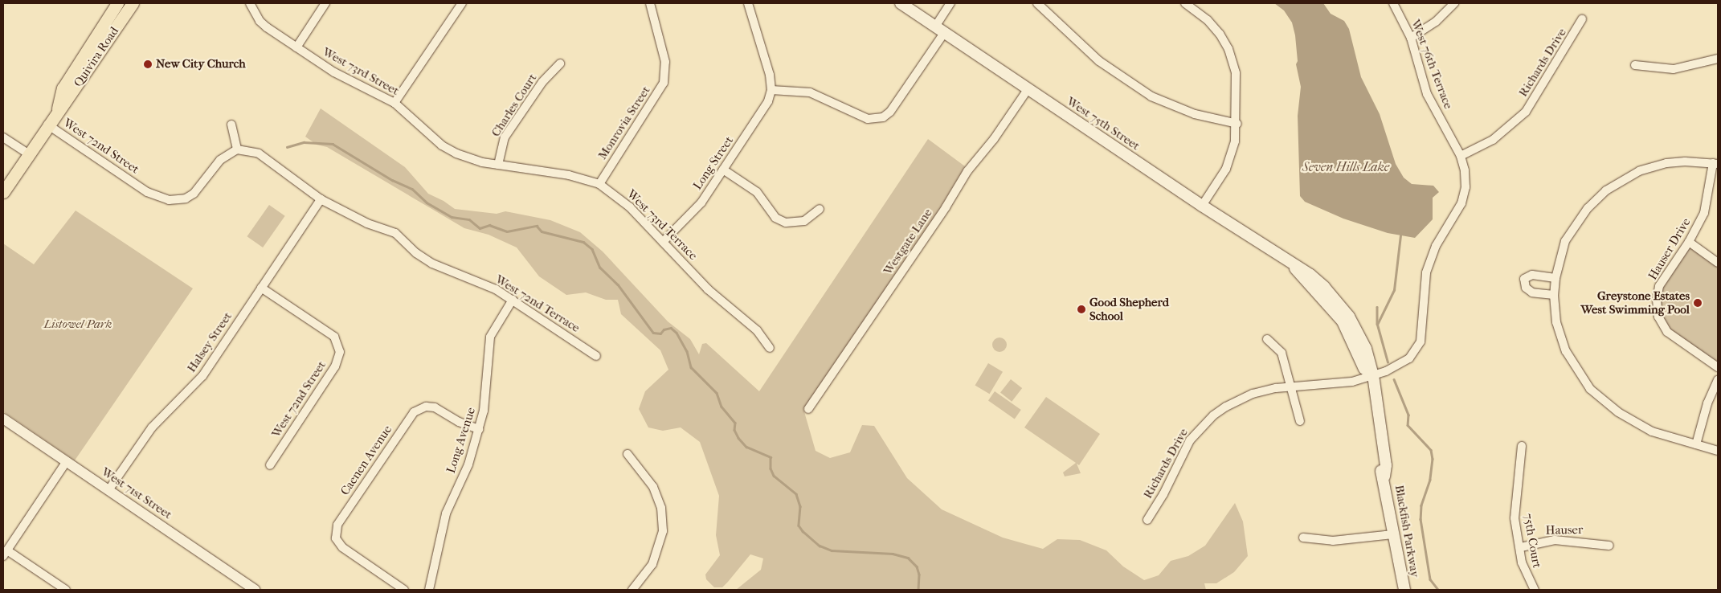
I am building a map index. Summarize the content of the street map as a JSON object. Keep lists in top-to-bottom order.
{
  "streets": {
    "main road": ["Quivira Road", "West 75th Street", "Blackfish Parkway"],
    "street": [
      "Richards Drive",
      "West 76th Terrace",
      "West 73rd Street",
      "Charles Court",
      "Monrovia Street",
      "West 72nd Street",
      "Long Street",
      "West 73rd Terrace",
      "Westgate Lane",
      "Hauser Drive",
      "West 72nd Terrace",
      "Halsey Street",
      "Long Avenue",
      "Caenen Avenue",
      "West 71st Street",
      "Hauser",
      "75th Court"
    ]
  },
  "crossings": [
    ["Quivira Road", "West 72nd Street"],
    ["Richards Drive", "West 76th Terrace"],
    ["Richards Drive", "West 75th Street"],
    ["Richards Drive", "Blackfish Parkway"],
    ["West 76th Terrace", "West 75th Street"],
    ["West 76th Terrace", "Blackfish Parkway"],
    ["West 73rd Street", "West 73rd Terrace"],
    ["Charles Court", "West 73rd Terrace"],
    ["Monrovia Street", "West 73rd Terrace"],
    ["West 75th Street", "Westgate Lane"],
    ["West 75th Street", "Blackfish Parkway"],
    ["West 72nd Street", "West 72nd Terrace"],
    ["West 72nd Street", "Halsey Street"],
    ["Long Street", "West 73rd Terrace"],
    ["West 72nd Terrace", "Halsey Street"],
    ["West 72nd Terrace", "Long Avenue"],
    ["Halsey Street", "West 71st Street"],
    ["Long Avenue", "Caenen Avenue"],
    ["Hauser", "75th Court"]
  ],
  "water": ["Seven Hills Lake"],
  "parks": ["Listowel Park"],
  "places": ["New City Church", "Greystone Estates West Swimming Pool", "Good Shepherd School"]
}
